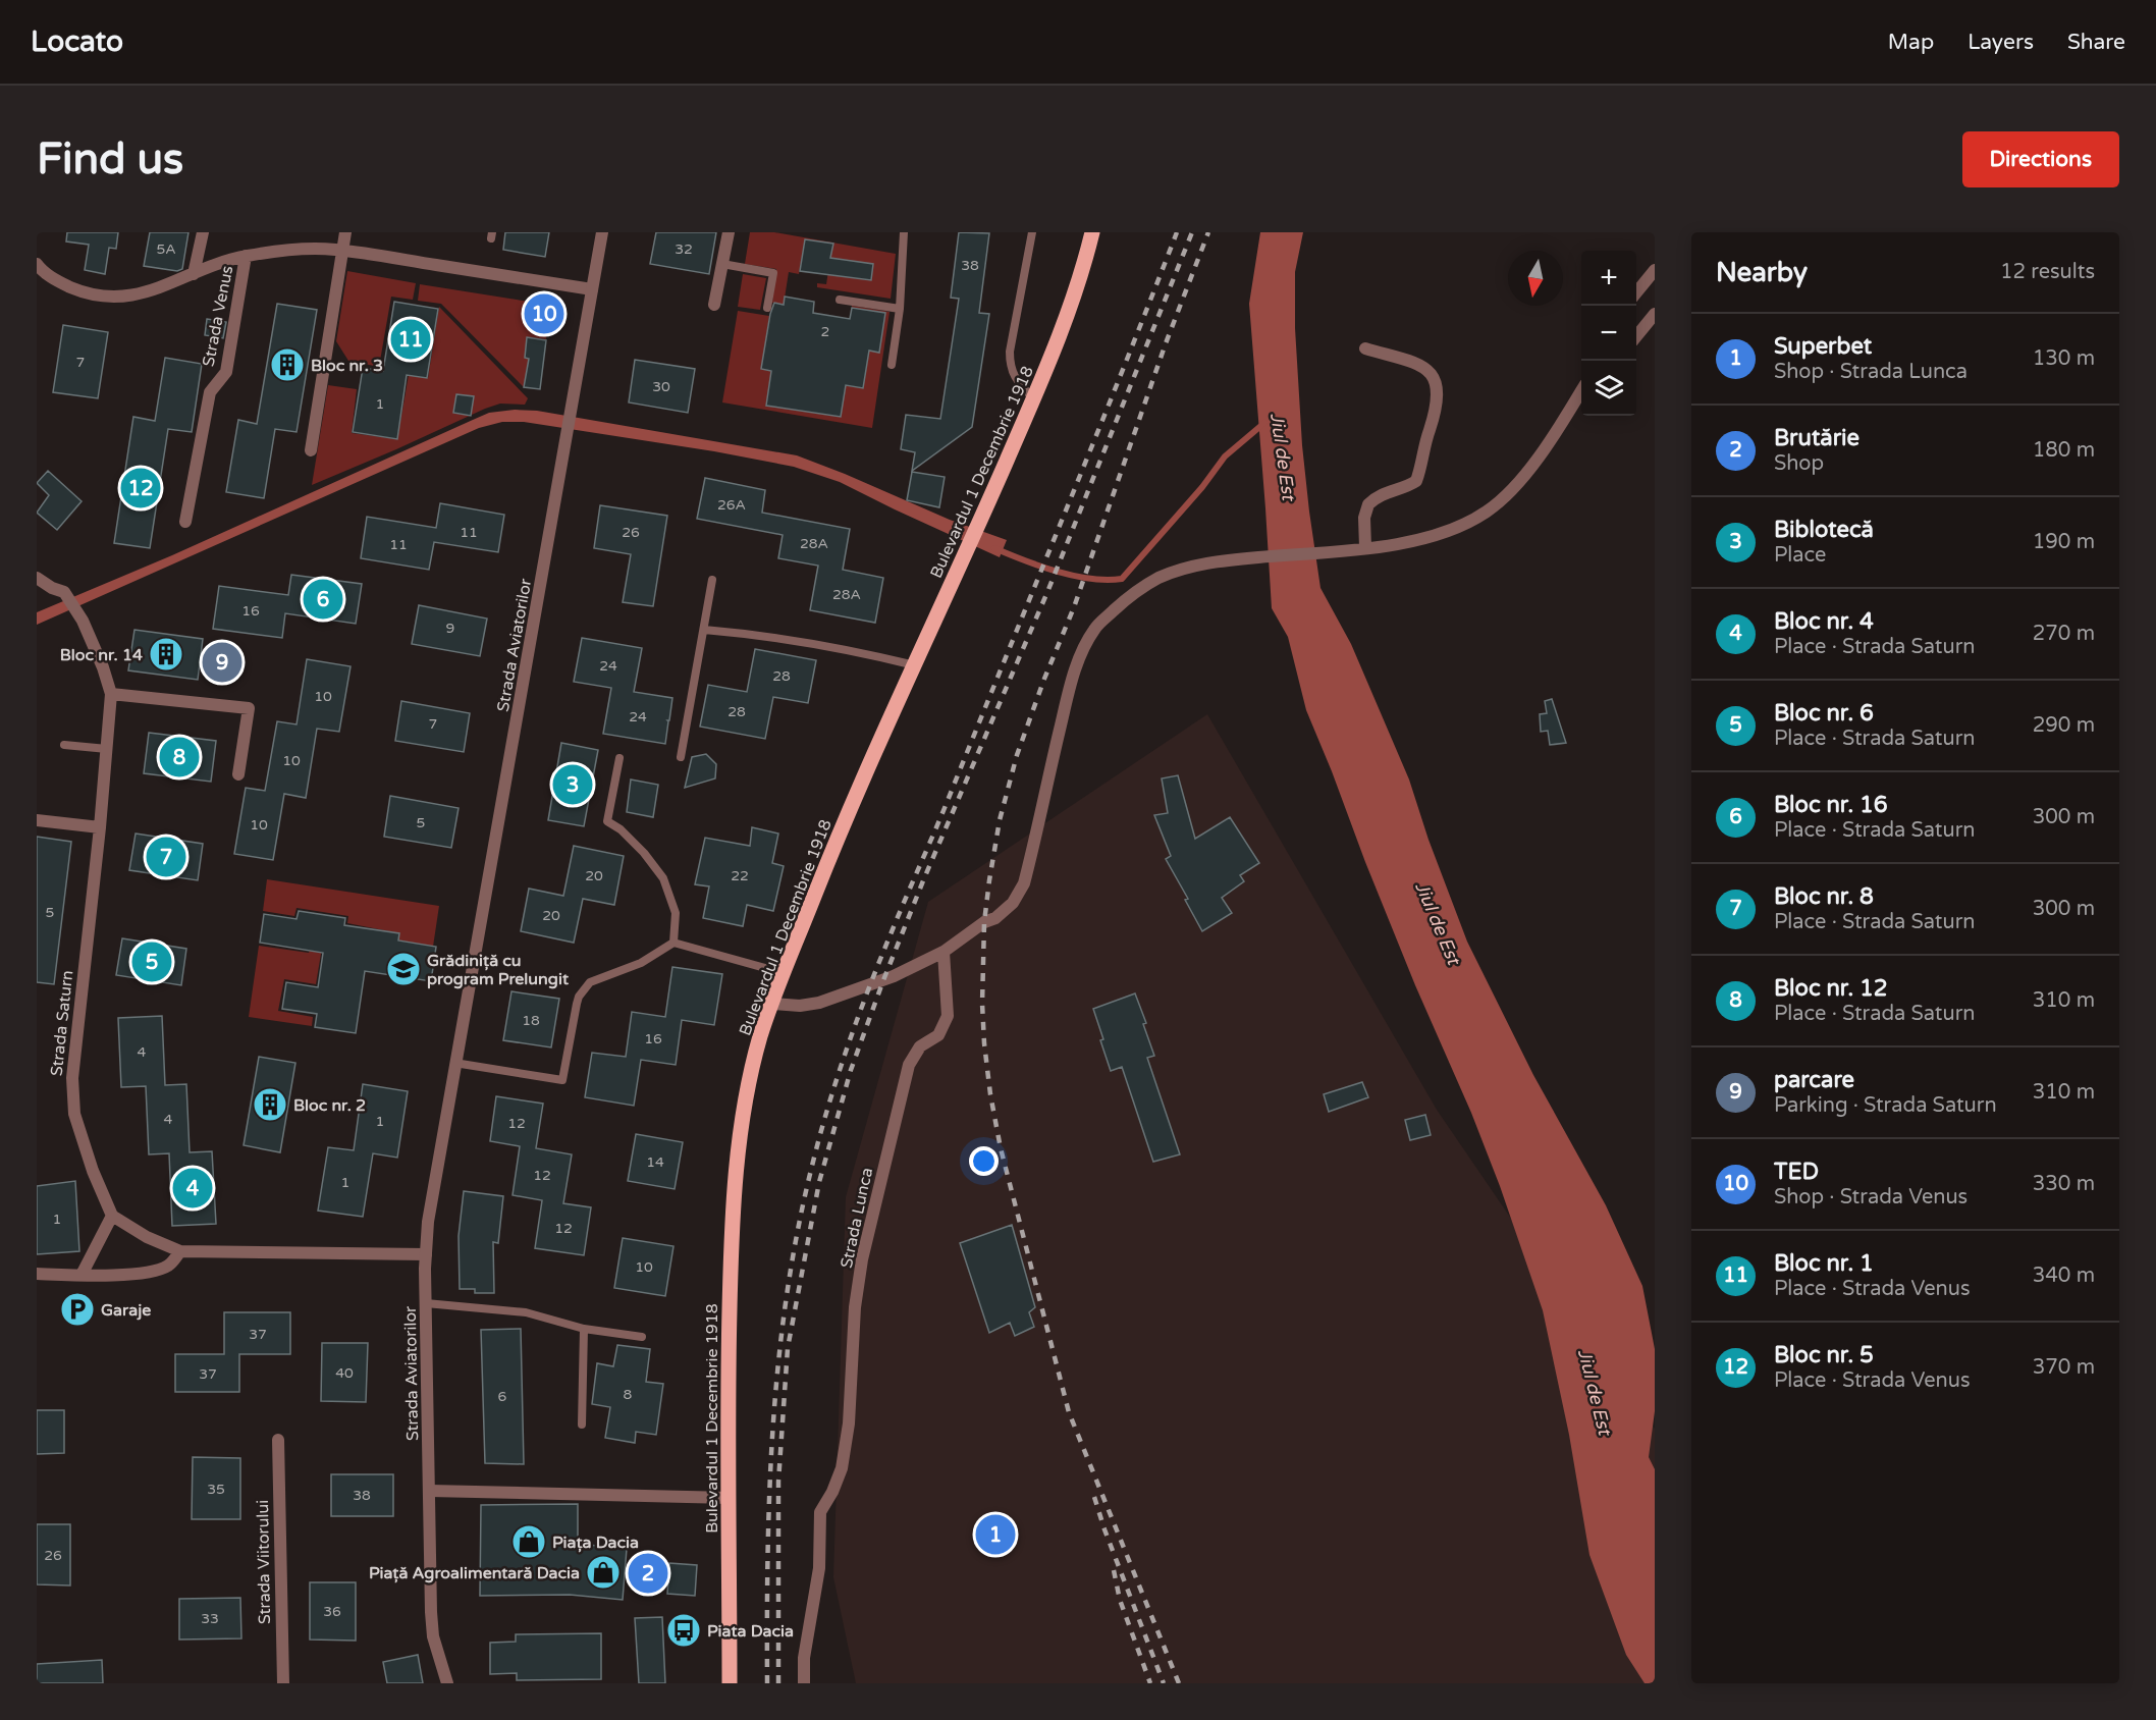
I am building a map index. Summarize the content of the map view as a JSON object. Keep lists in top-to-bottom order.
{
  "streets": {
    "main road": ["Bulevardul 1 Decembrie 1918"],
    "street": [
      "Strada Venus",
      "Strada Aviatorilor",
      "Strada Saturn",
      "Strada Lunca",
      "Strada Viitorului"
    ]
  },
  "crossings": [
    ["Strada Venus", "Strada Aviatorilor"]
  ],
  "water": ["Jiul de Est"],
  "places": {
    "building": ["Bloc nr. 3", "Bloc nr. 14", "Bloc nr. 2"],
    "school or university": ["Grădiniță cu program Prelungit"],
    "parking": ["Garaje"],
    "shop": ["Piața Dacia", "Piață Agroalimentară Dacia"],
    "bus stop": ["Piata Dacia"]
  },
  "house_numbers": [
    "5A",
    "32",
    "38",
    "2",
    "7",
    "30",
    "1",
    "26A",
    "11",
    "26",
    "28A",
    "11",
    "28A",
    "16",
    "9",
    "24",
    "28",
    "10",
    "28",
    "24",
    "7",
    "10",
    "5",
    "10",
    "20",
    "22",
    "5",
    "20",
    "18",
    "16",
    "4",
    "4",
    "1",
    "12",
    "14",
    "12",
    "1",
    "1",
    "12",
    "10",
    "37",
    "40",
    "37",
    "8",
    "6",
    "35",
    "38",
    "26",
    "36",
    "33"
  ],
  "north": "bottom",
  "page": {
    "header": "Locato",
    "nav": ["Map", "Layers", "Share"],
    "buttons": "Directions",
    "title": "Find us",
    "heading": ["Nearby", "12 results"],
    "map_buttons": ["+", "−"],
    "pins": [
      "10",
      "11",
      "12",
      "6",
      "9",
      "8",
      "3",
      "7",
      "5",
      "4",
      "1",
      "2"
    ],
    "list": [
      {
        "mark": "1",
        "name": "Superbet",
        "note": "Shop · Strada Lunca",
        "value": "130 m"
      },
      {
        "mark": "2",
        "name": "Brutărie",
        "note": "Shop",
        "value": "180 m"
      },
      {
        "mark": "3",
        "name": "Biblotecă",
        "note": "Place",
        "value": "190 m"
      },
      {
        "mark": "4",
        "name": "Bloc nr. 4",
        "note": "Place · Strada Saturn",
        "value": "270 m"
      },
      {
        "mark": "5",
        "name": "Bloc nr. 6",
        "note": "Place · Strada Saturn",
        "value": "290 m"
      },
      {
        "mark": "6",
        "name": "Bloc nr. 16",
        "note": "Place · Strada Saturn",
        "value": "300 m"
      },
      {
        "mark": "7",
        "name": "Bloc nr. 8",
        "note": "Place · Strada Saturn",
        "value": "300 m"
      },
      {
        "mark": "8",
        "name": "Bloc nr. 12",
        "note": "Place · Strada Saturn",
        "value": "310 m"
      },
      {
        "mark": "9",
        "name": "parcare",
        "note": "Parking · Strada Saturn",
        "value": "310 m"
      },
      {
        "mark": "10",
        "name": "TED",
        "note": "Shop · Strada Venus",
        "value": "330 m"
      },
      {
        "mark": "11",
        "name": "Bloc nr. 1",
        "note": "Place · Strada Venus",
        "value": "340 m"
      },
      {
        "mark": "12",
        "name": "Bloc nr. 5",
        "note": "Place · Strada Venus",
        "value": "370 m"
      }
    ]
  }
}
